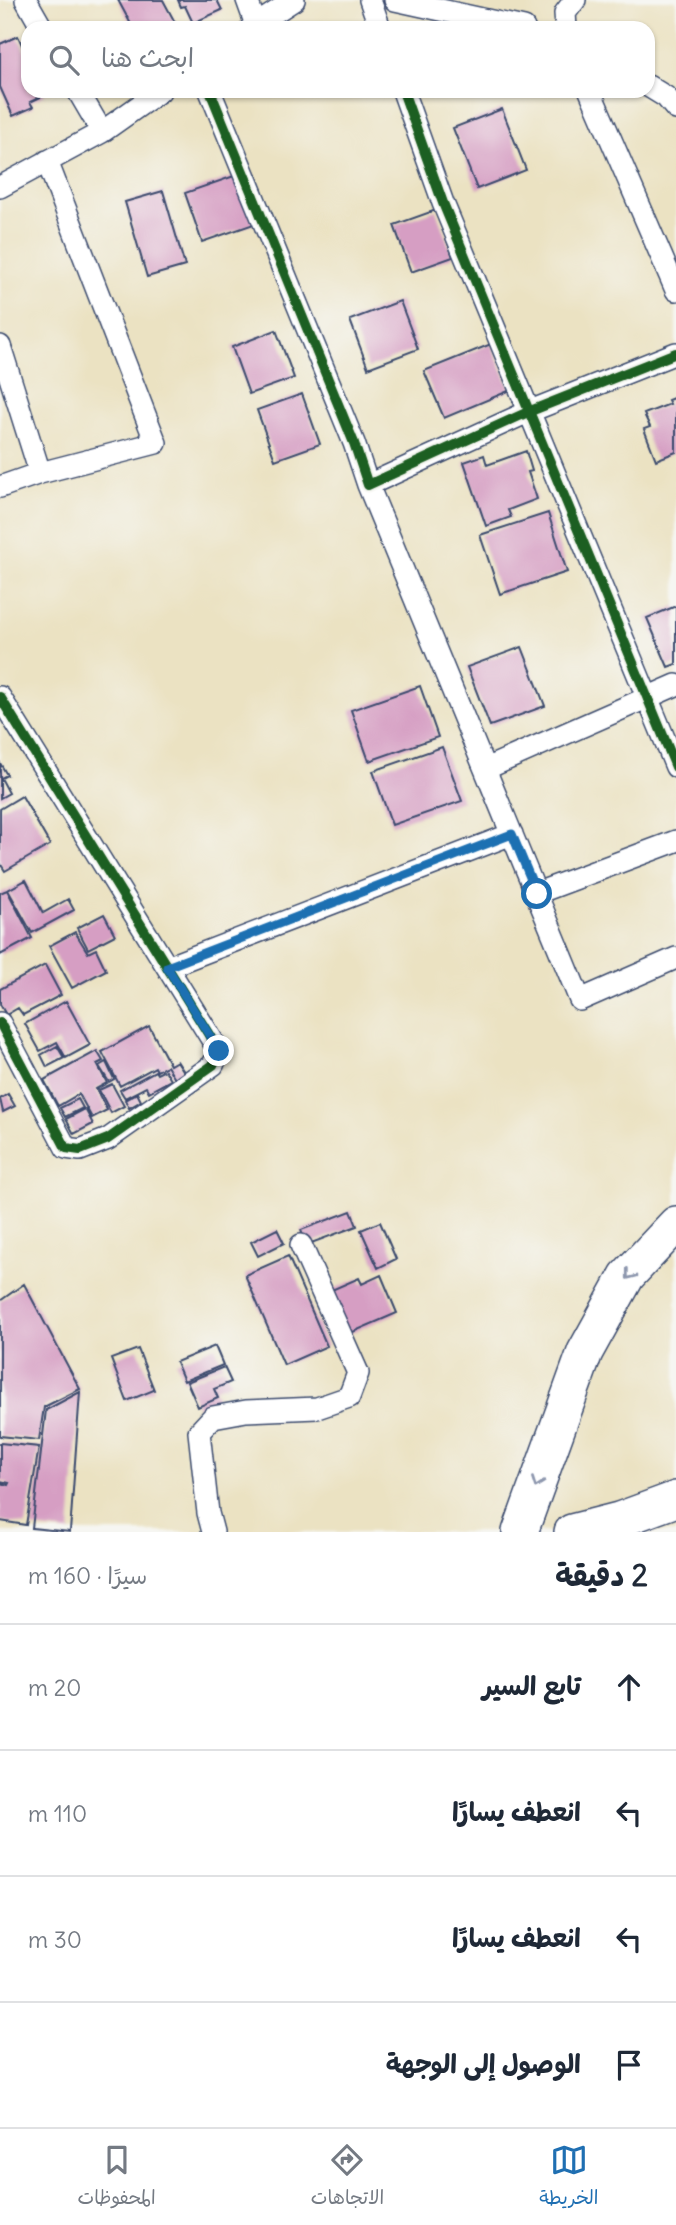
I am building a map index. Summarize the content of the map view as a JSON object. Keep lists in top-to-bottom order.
{
  "page": {
    "search": "ابحث هنا",
    "heading": ["2 دقيقة", "سيرًا · 160 m"],
    "list": [
      ["تابع السير", "20 m"],
      ["انعطف يسارًا", "110 m"],
      ["انعطف يسارًا", "30 m"],
      "الوصول إلى الوجهة"
    ],
    "nav": ["الخريطة", "الاتجاهات", "المحفوظات"]
  }
}
